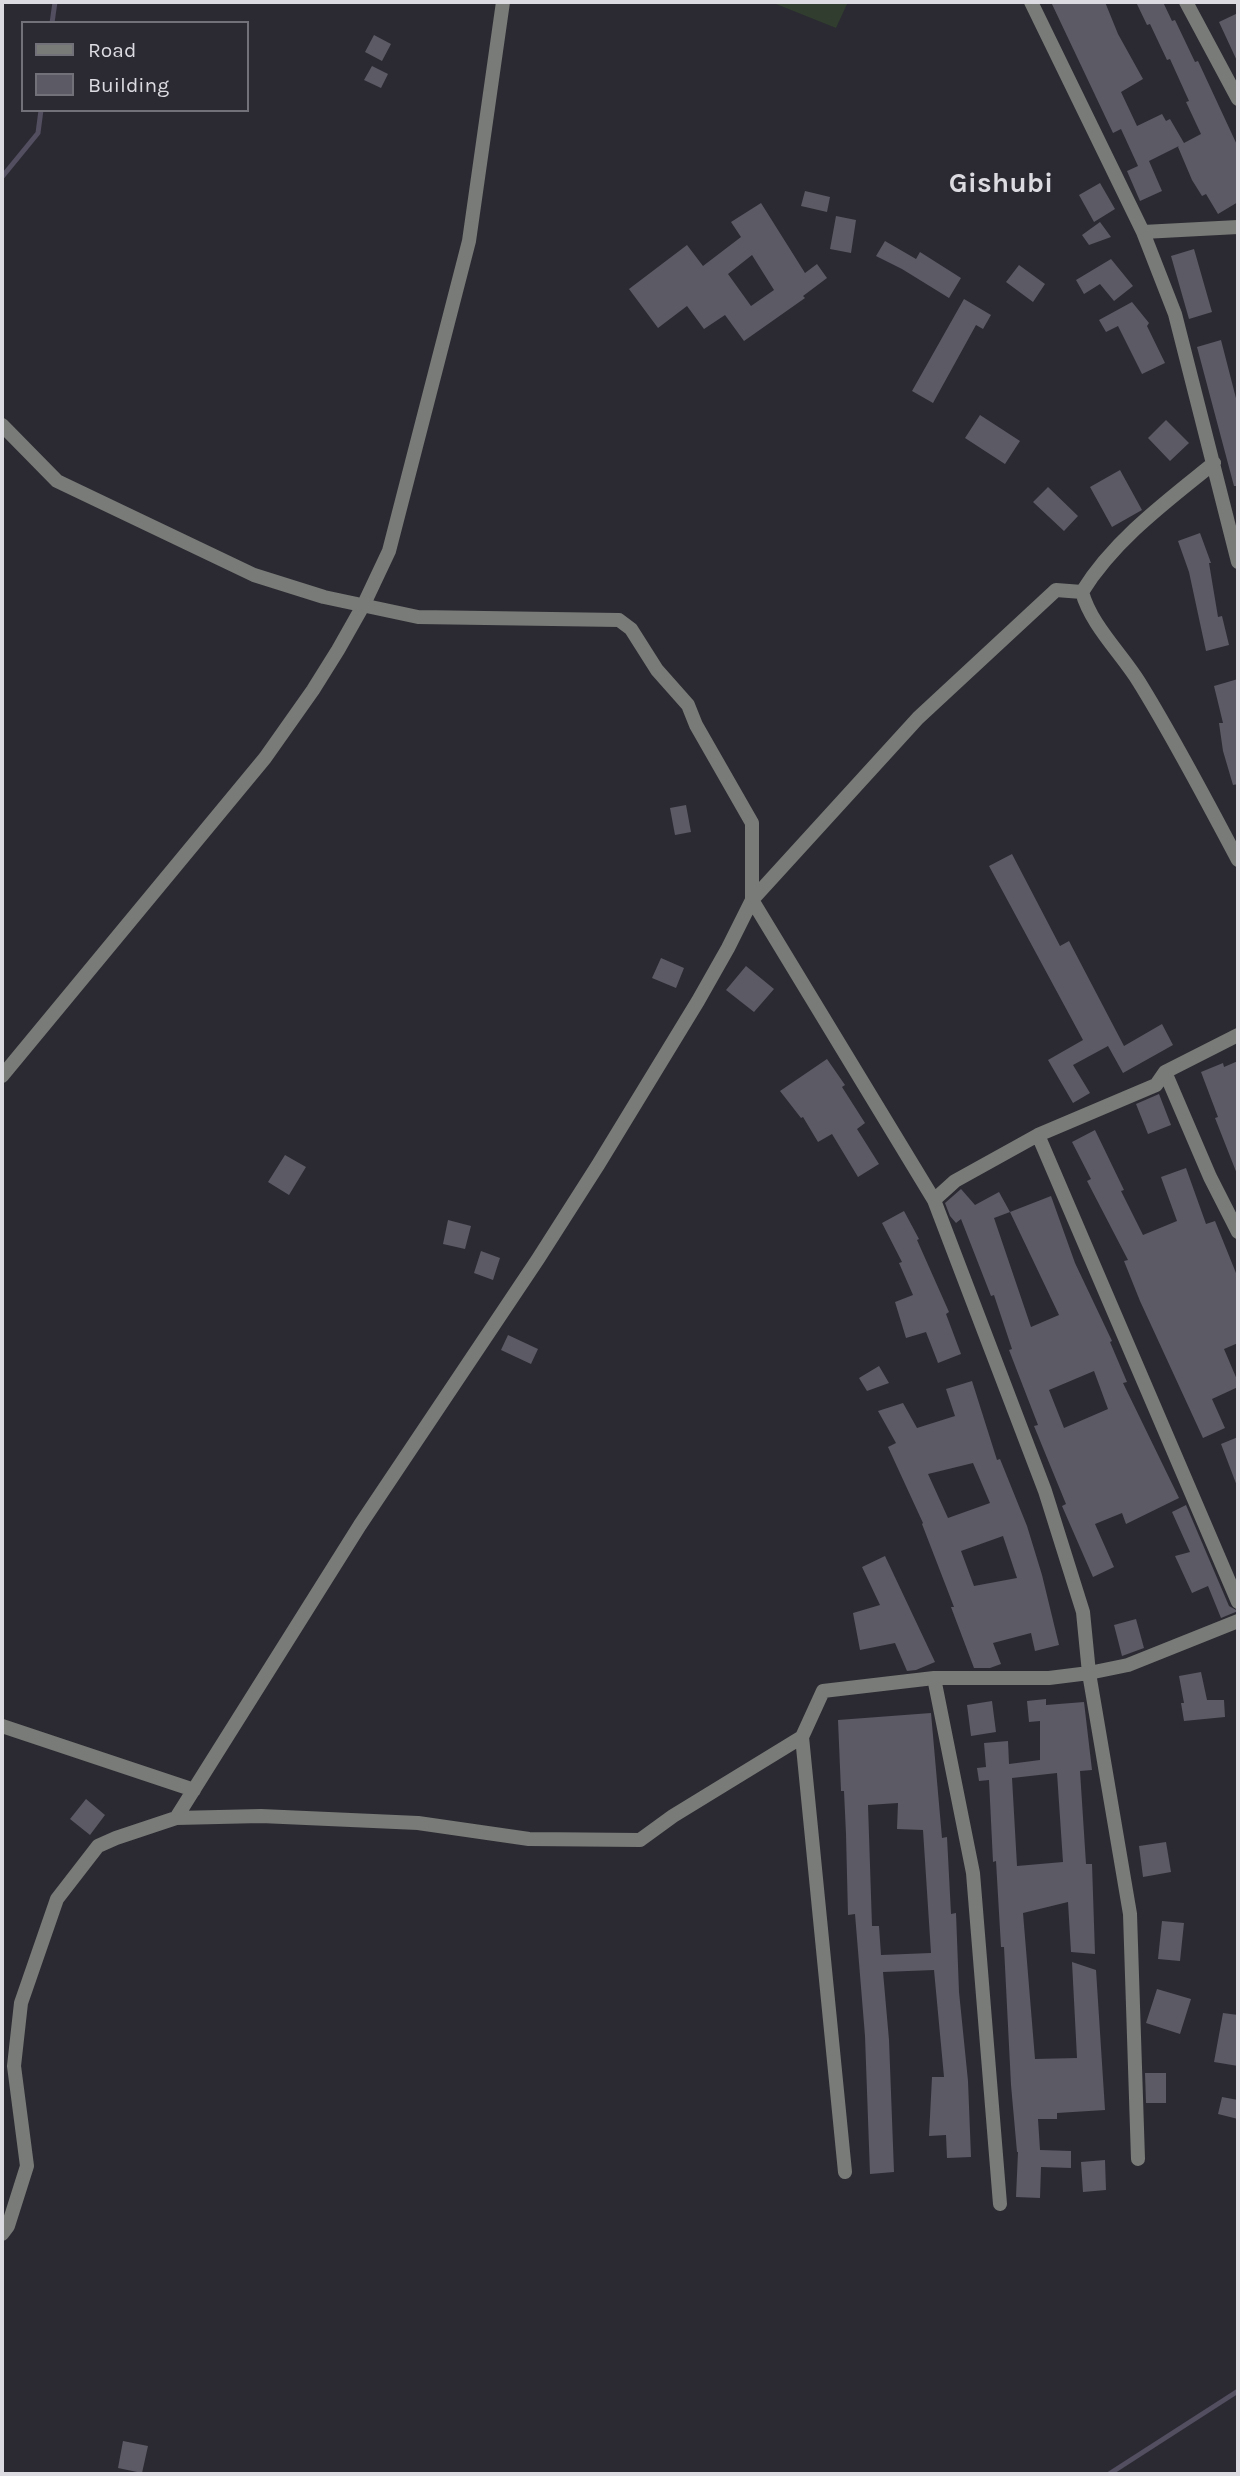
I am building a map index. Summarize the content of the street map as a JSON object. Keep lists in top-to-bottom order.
{
  "districts": ["Gishubi"],
  "legend": ["Road", "Building"]
}
